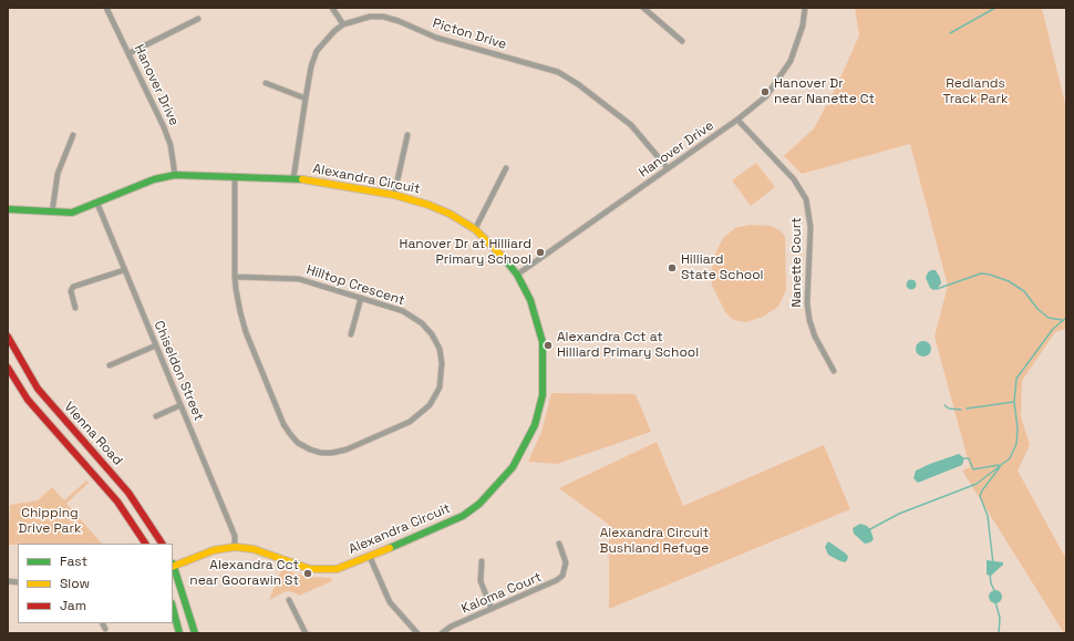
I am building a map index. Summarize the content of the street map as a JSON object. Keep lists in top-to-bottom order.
{
  "streets": {
    "street": [
      "Picton Drive",
      "Hanover Drive",
      "Alexandra Circuit",
      "Nanette Court",
      "Hilltop Crescent",
      "Chiseldon Street",
      "Vienna Road",
      "Kaloma Court"
    ]
  },
  "crossings": [
    ["Picton Drive", "Hanover Drive"],
    ["Picton Drive", "Alexandra Circuit"],
    ["Hanover Drive", "Alexandra Circuit"],
    ["Hanover Drive", "Nanette Court"],
    ["Alexandra Circuit", "Hilltop Crescent"],
    ["Alexandra Circuit", "Chiseldon Street"]
  ],
  "parks": ["Redlands Track Park", "Chipping Drive Park", "Alexandra Circuit Bushland Refuge"],
  "places": [
    "Hanover Dr near Nanette Ct",
    "Hanover Dr at Hilliard Primary School",
    "Hilliard State School",
    "Alexandra Cct at Hilliard Primary School",
    "Alexandra Cct near Goorawin St"
  ],
  "legend": ["Fast", "Slow", "Jam"]
}
